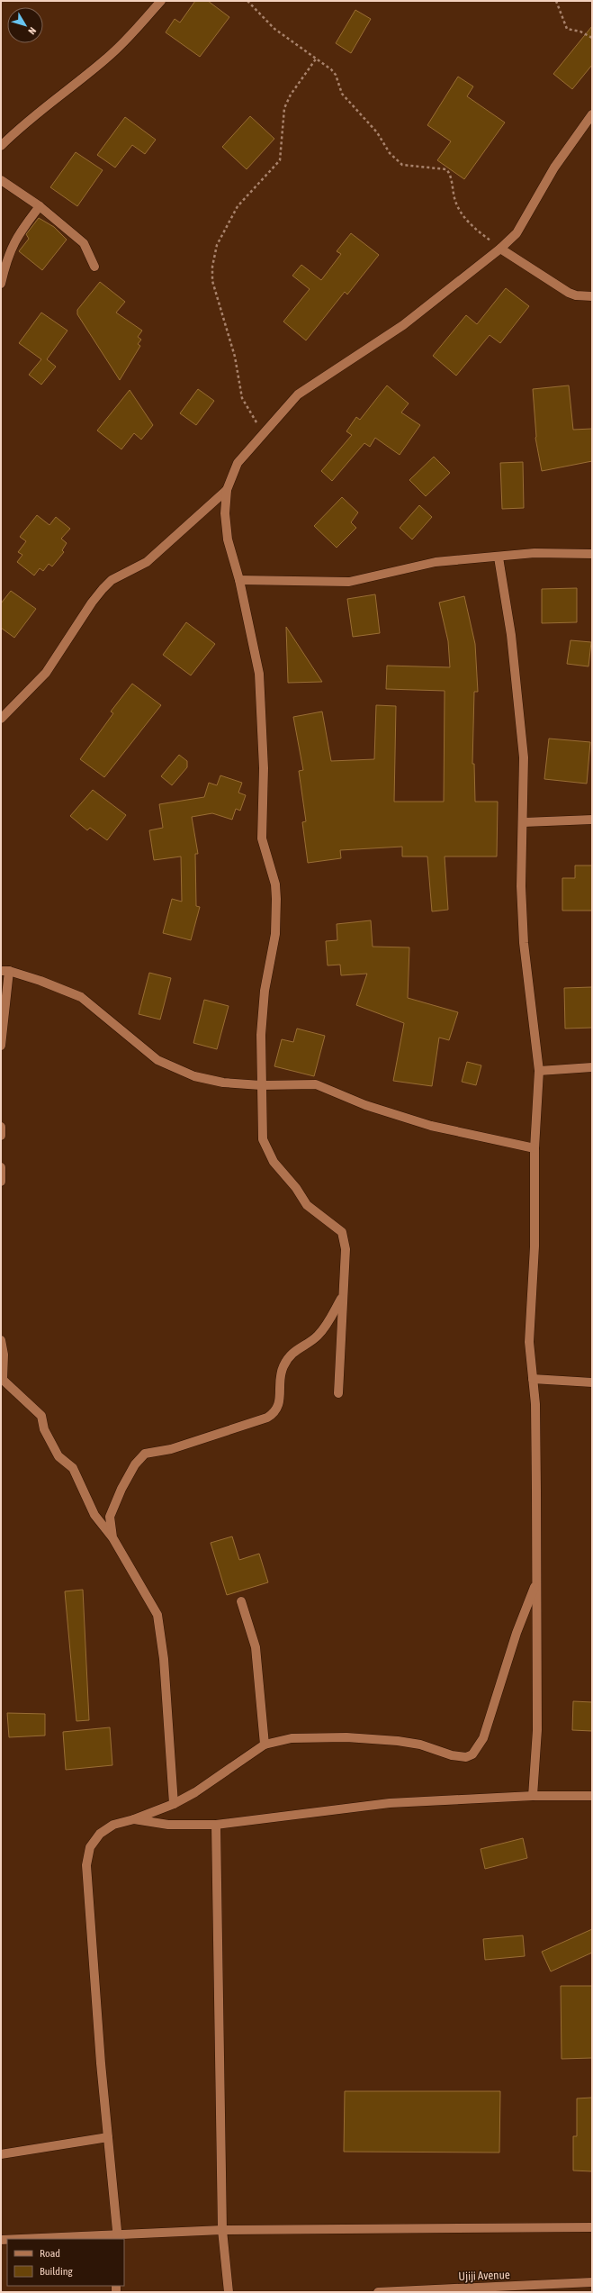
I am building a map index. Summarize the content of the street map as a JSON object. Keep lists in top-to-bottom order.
{
  "streets": {
    "street": ["Ujiji Avenue"]
  },
  "legend": ["Road", "Building"],
  "north": "bottom right"
}
